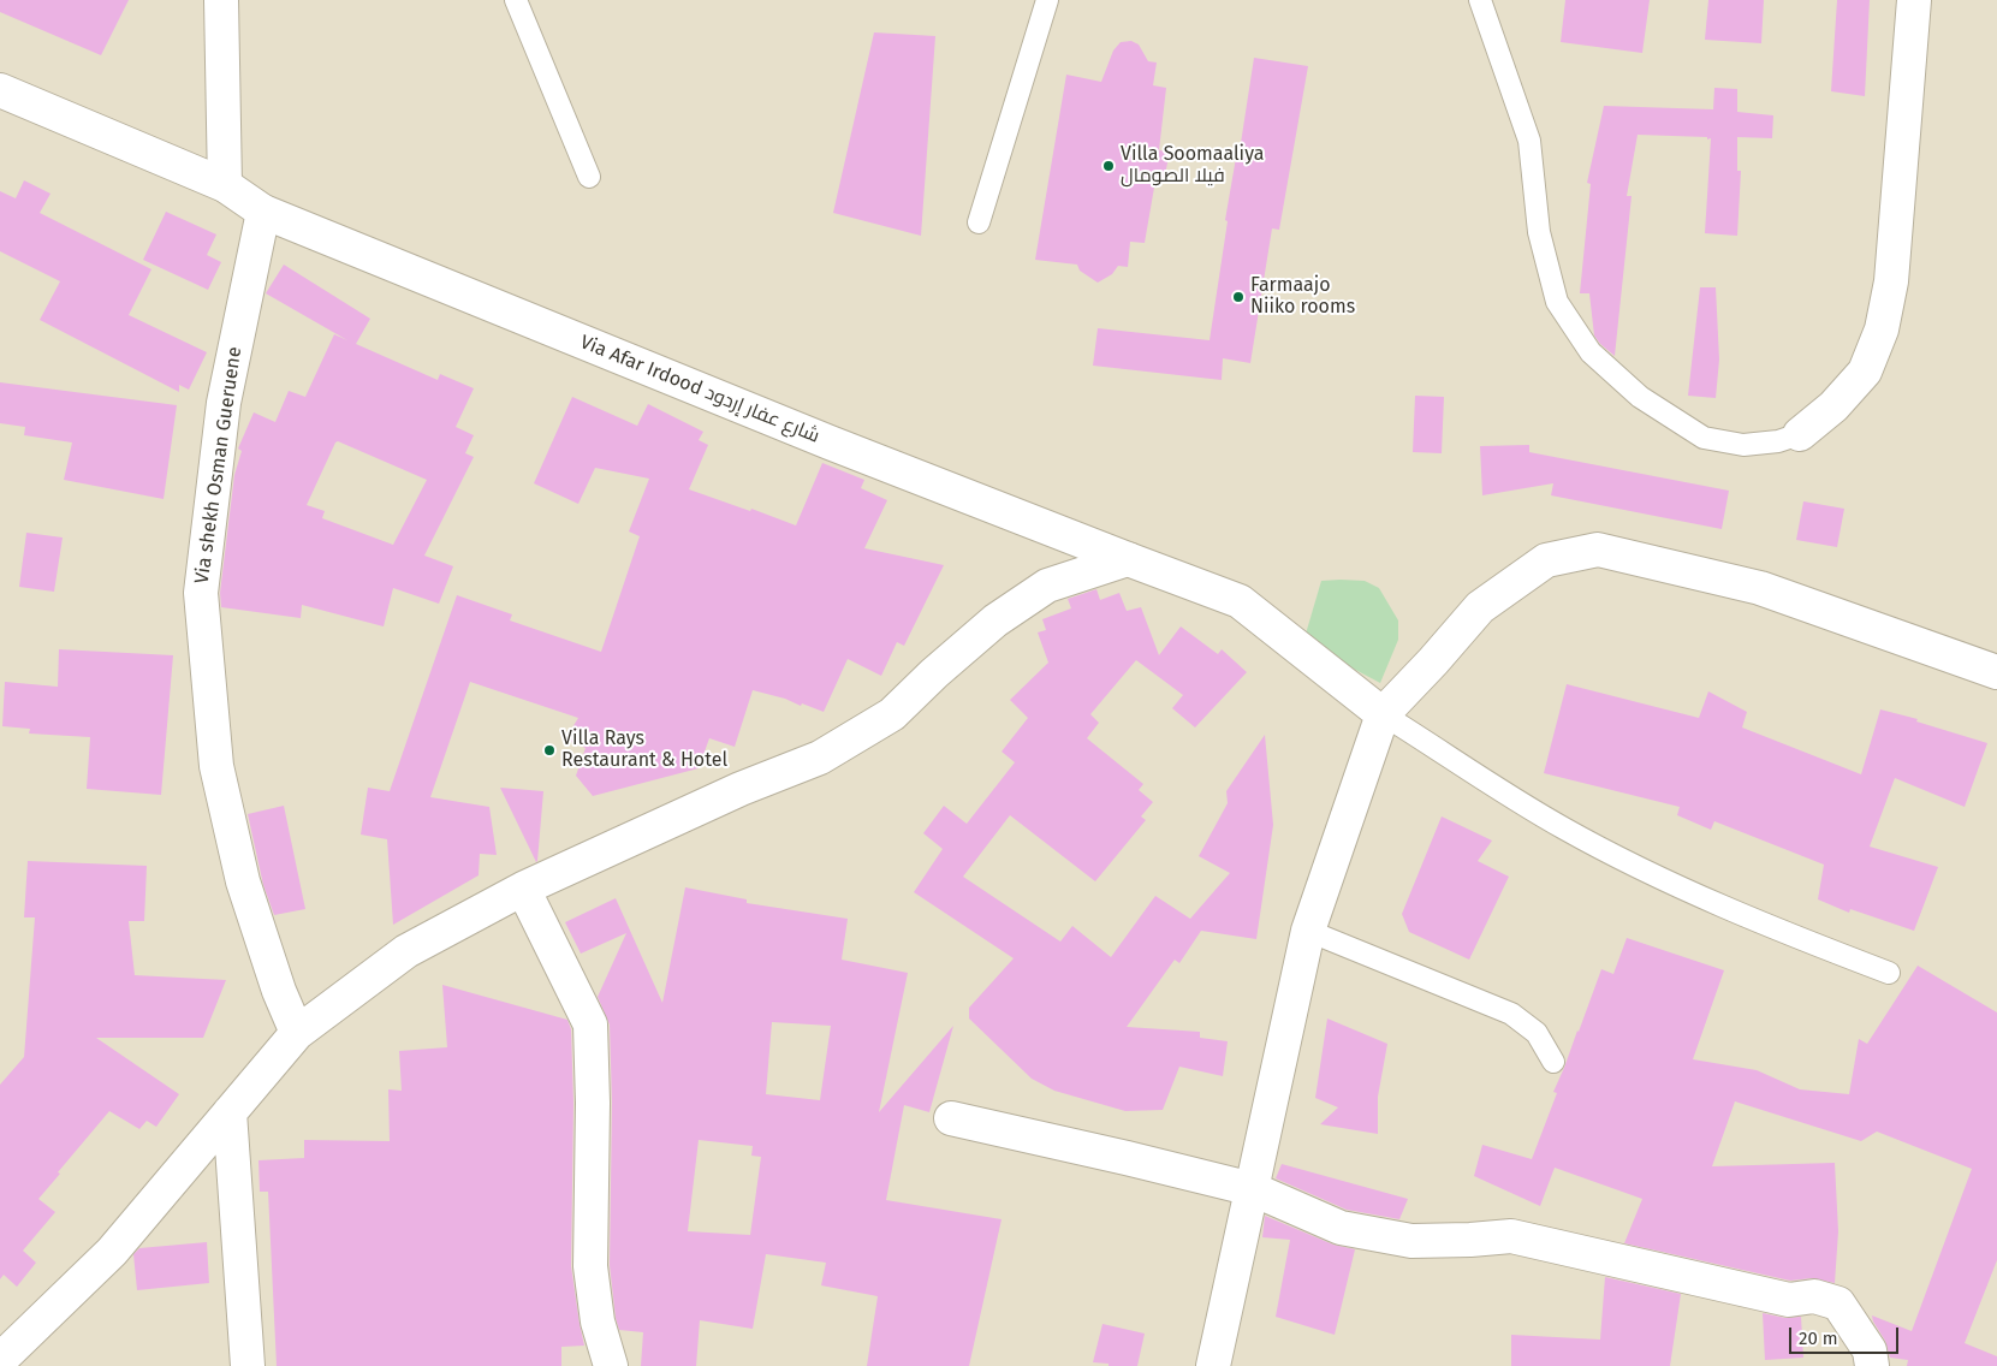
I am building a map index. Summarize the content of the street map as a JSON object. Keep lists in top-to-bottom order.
{
  "streets": {
    "street": ["Via Afar Irdood شارع عفار إردود", "Via shekh Osman Gueruene"]
  },
  "crossings": [
    ["Via Afar Irdood شارع عفار إردود", "Via shekh Osman Gueruene"]
  ],
  "places": ["Villa Soomaaliya فيلا الصومال", "Farmaajo Niiko rooms", "Villa Rays Restaurant & Hotel"],
  "scale_bar": "20 m"
}
